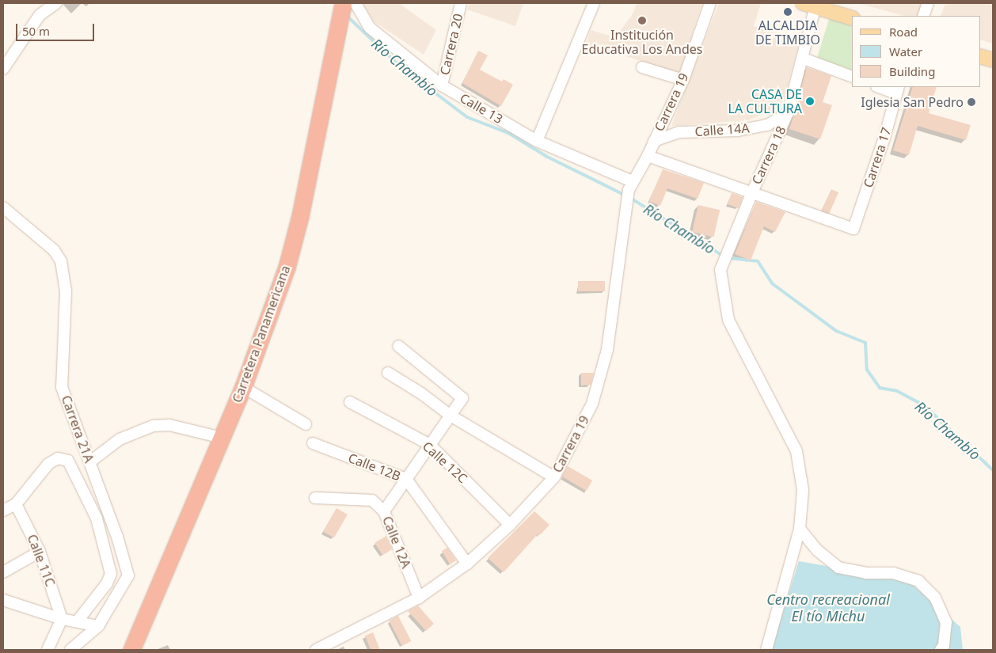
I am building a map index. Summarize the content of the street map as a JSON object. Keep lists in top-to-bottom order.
{
  "streets": {
    "highway": ["Carretera Panamericana"],
    "street": [
      "Carrera 20",
      "Carrera 19",
      "Calle 13",
      "Calle 14A",
      "Carrera 18",
      "Carrera 17",
      "Carrera 21A",
      "Calle 12C",
      "Calle 12B",
      "Calle 12A",
      "Calle 11C"
    ]
  },
  "crossings": [
    ["Carrera 20", "Calle 13"],
    ["Carrera 19", "Calle 13"],
    ["Carrera 19", "Calle 14A"],
    ["Carrera 19", "Calle 12C"],
    ["Carrera 19", "Calle 12B"],
    ["Carrera 19", "Calle 12A"],
    ["Calle 14A", "Carrera 18"],
    ["Carrera 18", "Carrera 17"]
  ],
  "water": ["Río Chambío", "Centro recreacional El tío Michu"],
  "places": [
    "ALCALDIA DE TIMBIO",
    "Institución Educativa Los Andes",
    "CASA DE LA CULTURA",
    "Iglesia San Pedro"
  ],
  "legend": ["Road", "Water", "Building"],
  "scale_bar": "50 m"
}
